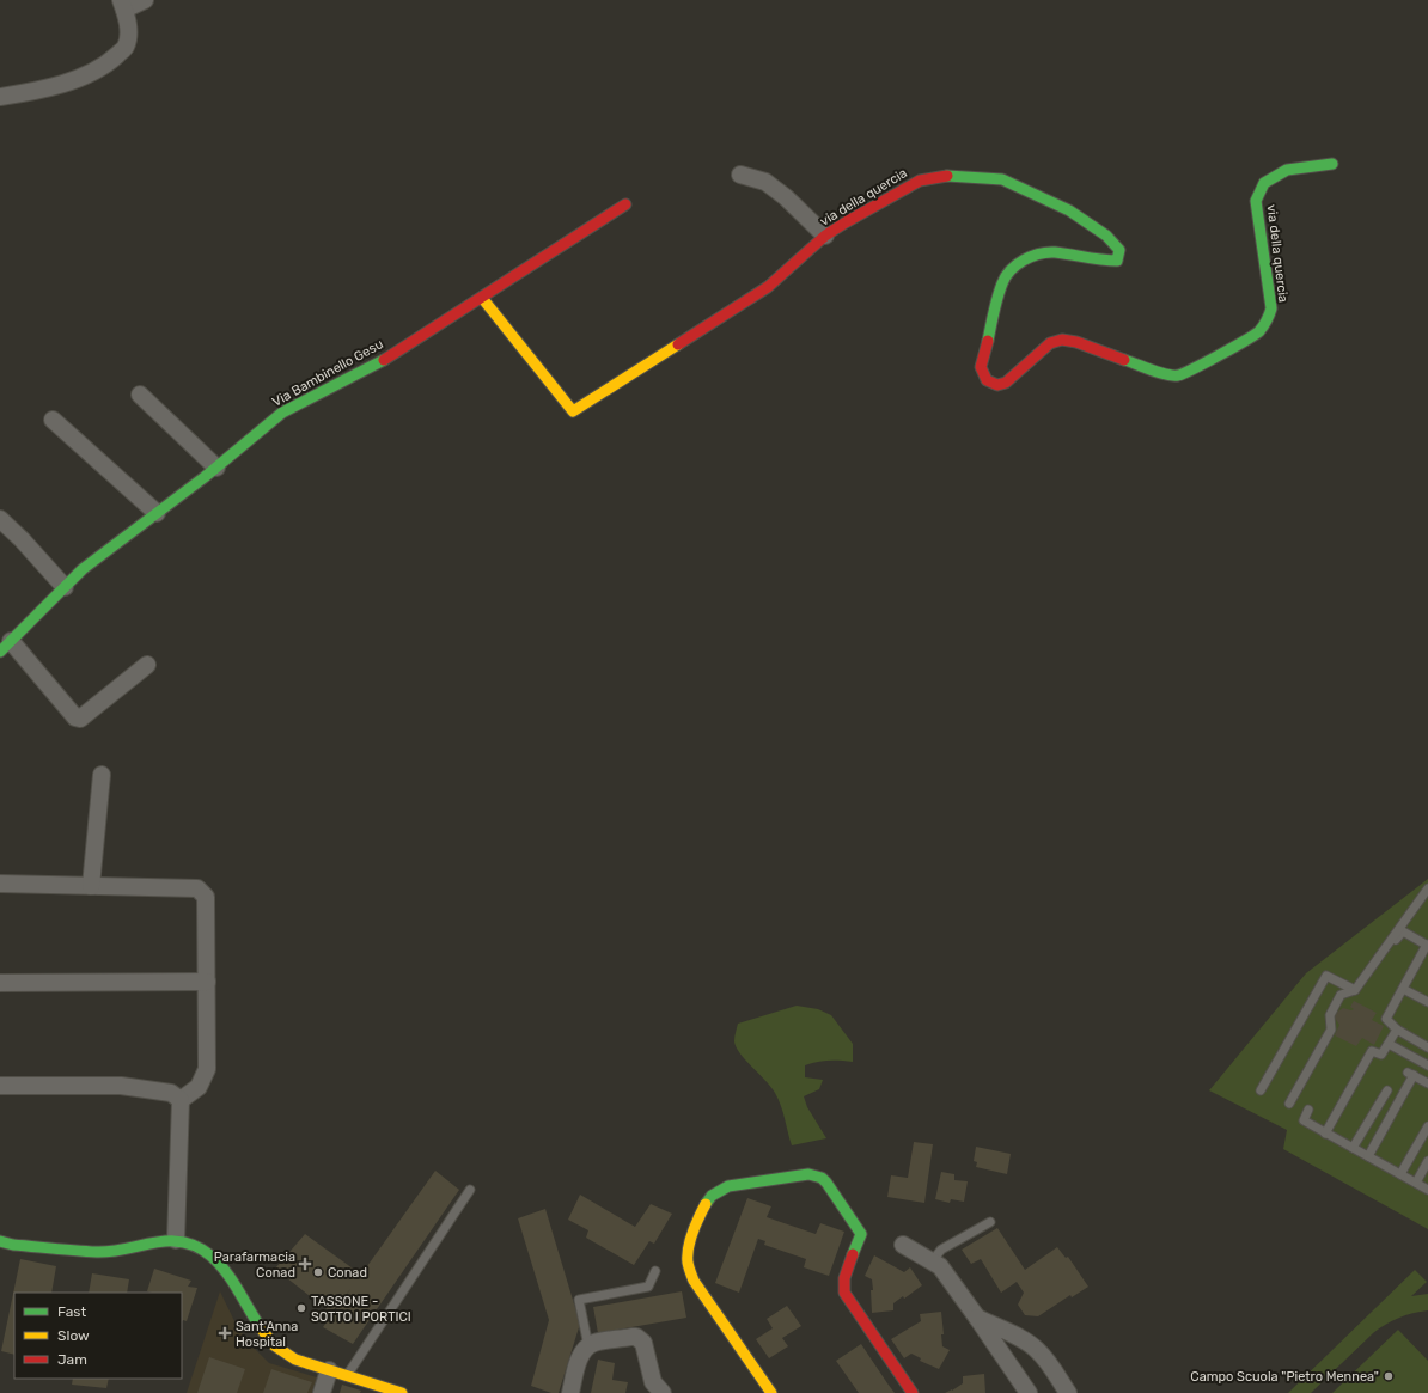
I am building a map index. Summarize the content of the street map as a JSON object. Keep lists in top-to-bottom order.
{
  "streets": {
    "street": ["via della quercia", "Via Bambinello Gesu"]
  },
  "crossings": [
    ["via della quercia", "Via Bambinello Gesu"]
  ],
  "places": {
    "health": ["Parafarmacia Conad", "Sant'Anna Hospital"],
    "other": ["Conad", "TASSONE - SOTTO I PORTICI", "Campo Scuola \"Pietro Mennea\""]
  },
  "legend": ["Fast", "Slow", "Jam"]
}
